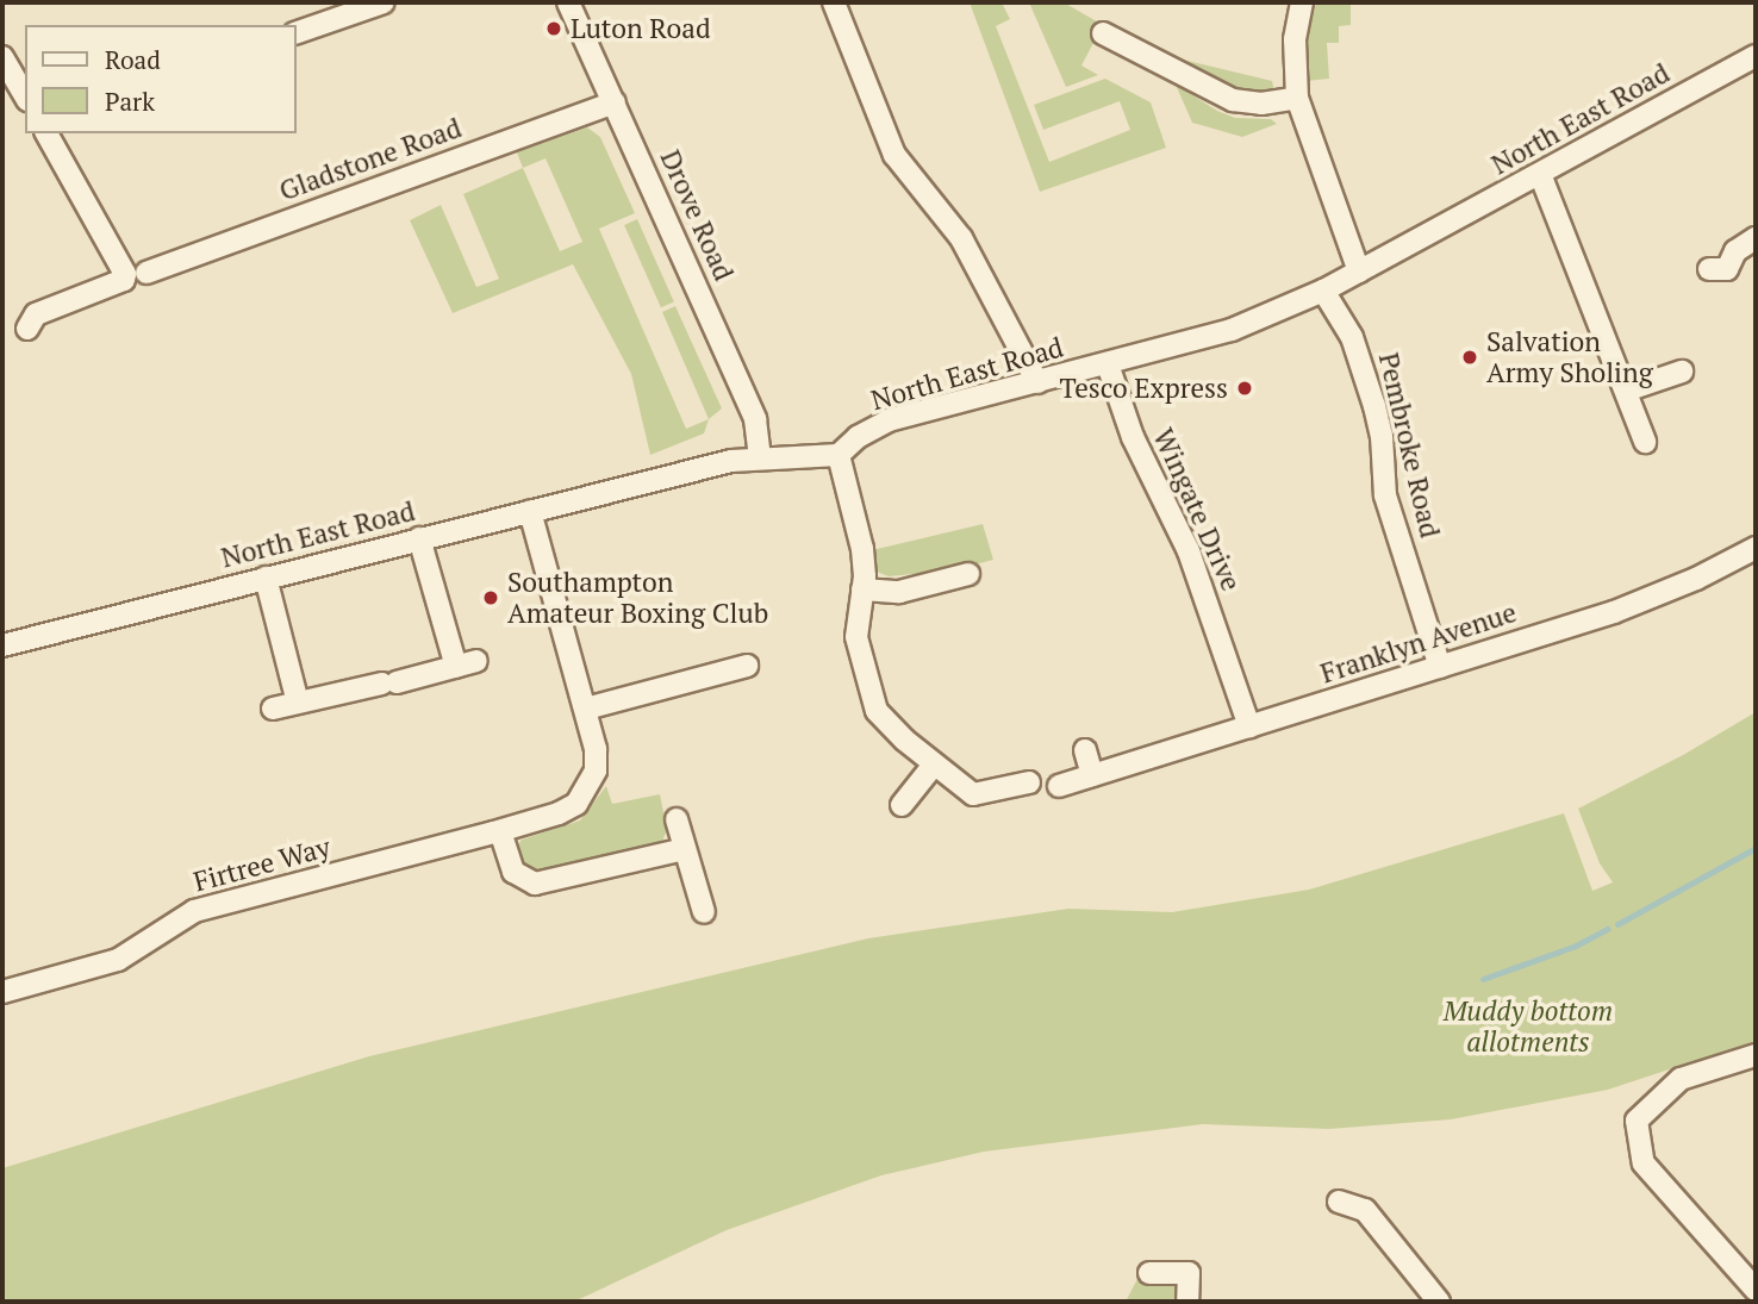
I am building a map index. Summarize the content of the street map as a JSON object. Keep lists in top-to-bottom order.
{
  "streets": {
    "street": [
      "North East Road",
      "Gladstone Road",
      "Drove Road",
      "Pembroke Road",
      "Wingate Drive",
      "Franklyn Avenue",
      "Firtree Way"
    ]
  },
  "crossings": [
    ["North East Road", "Drove Road"],
    ["North East Road", "Pembroke Road"],
    ["North East Road", "Wingate Drive"],
    ["North East Road", "Firtree Way"],
    ["Gladstone Road", "Drove Road"],
    ["Pembroke Road", "Franklyn Avenue"],
    ["Wingate Drive", "Franklyn Avenue"]
  ],
  "parks": ["Muddy bottom allotments"],
  "places": [
    "Luton Road",
    "Salvation Army Sholing",
    "Tesco Express",
    "Southampton Amateur Boxing Club"
  ],
  "legend": ["Road", "Park"]
}
